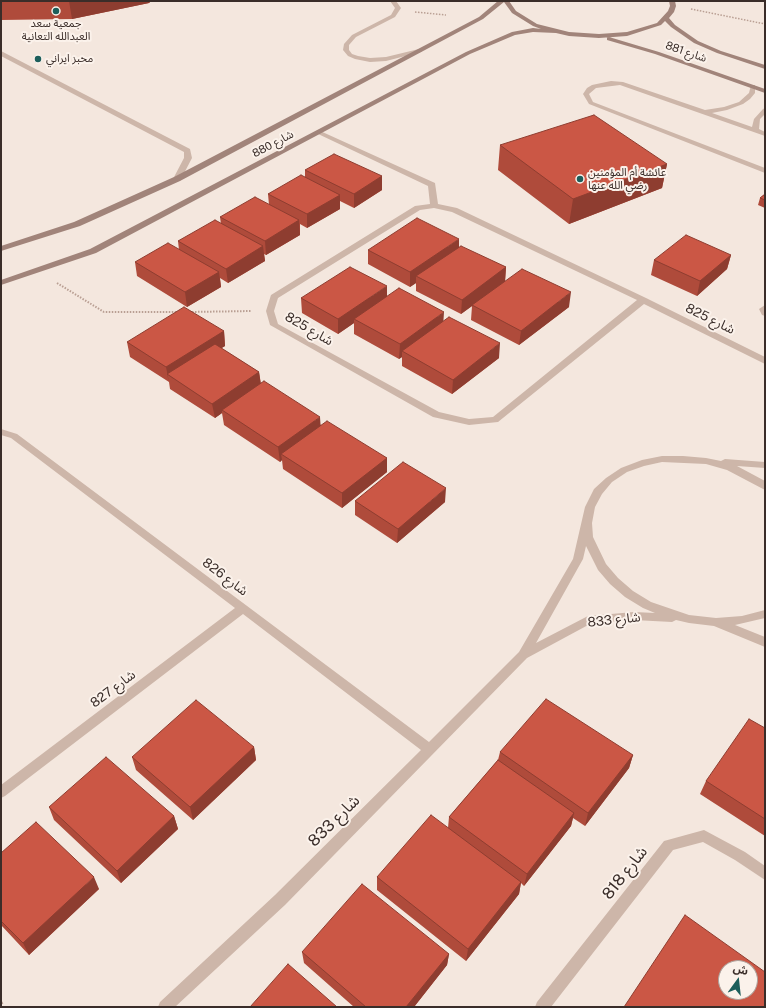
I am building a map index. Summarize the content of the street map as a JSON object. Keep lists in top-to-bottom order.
{
  "streets": {
    "street": [
      "شارع 881",
      "شارع 880",
      "شارع 825",
      "شارع 826",
      "شارع 833",
      "شارع 827",
      "شارع 818"
    ]
  },
  "crossings": [
    ["شارع 826", "شارع 833"],
    ["شارع 826", "شارع 827"]
  ],
  "places": ["جمعية سعد العبدالله التعانية", "مخبز ايراني", "عائشة أم المؤمنين رضي الله عنها"],
  "north": "top"
}
